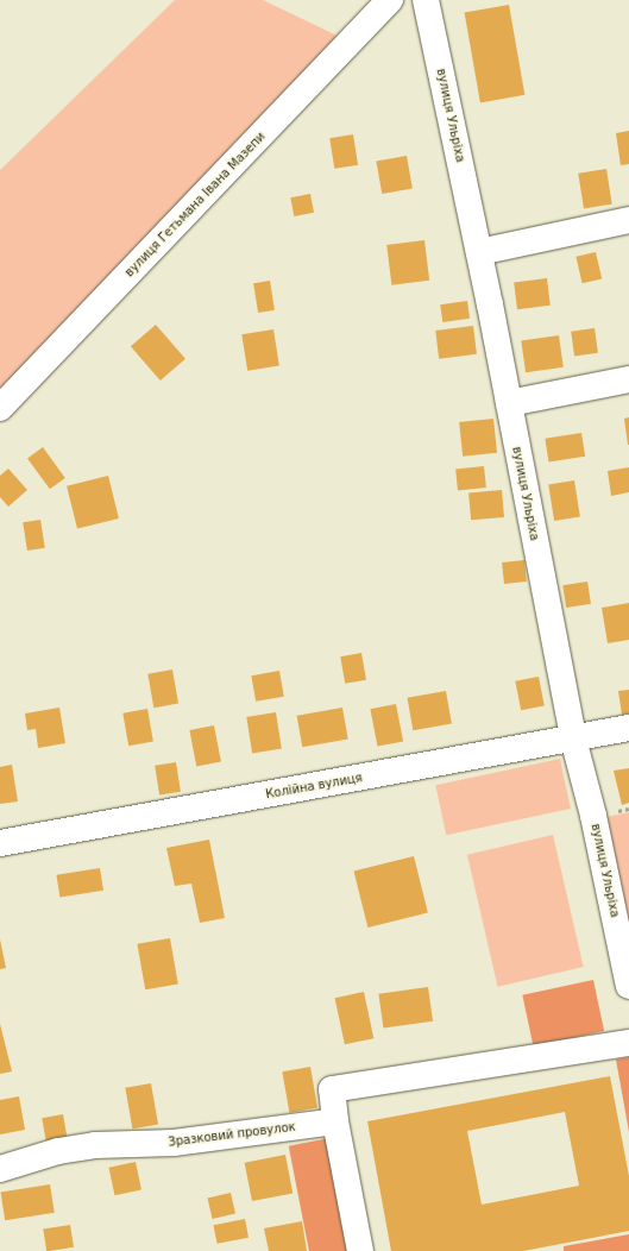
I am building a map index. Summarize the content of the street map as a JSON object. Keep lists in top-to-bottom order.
{
  "streets": {
    "street": [
      "вулиця Ульріха",
      "вулиця Гетьмана Івана Мазепи",
      "Колійна вулиця",
      "Зразковий провулок"
    ]
  },
  "crossings": [
    ["вулиця Ульріха", "Колійна вулиця"]
  ]
}
